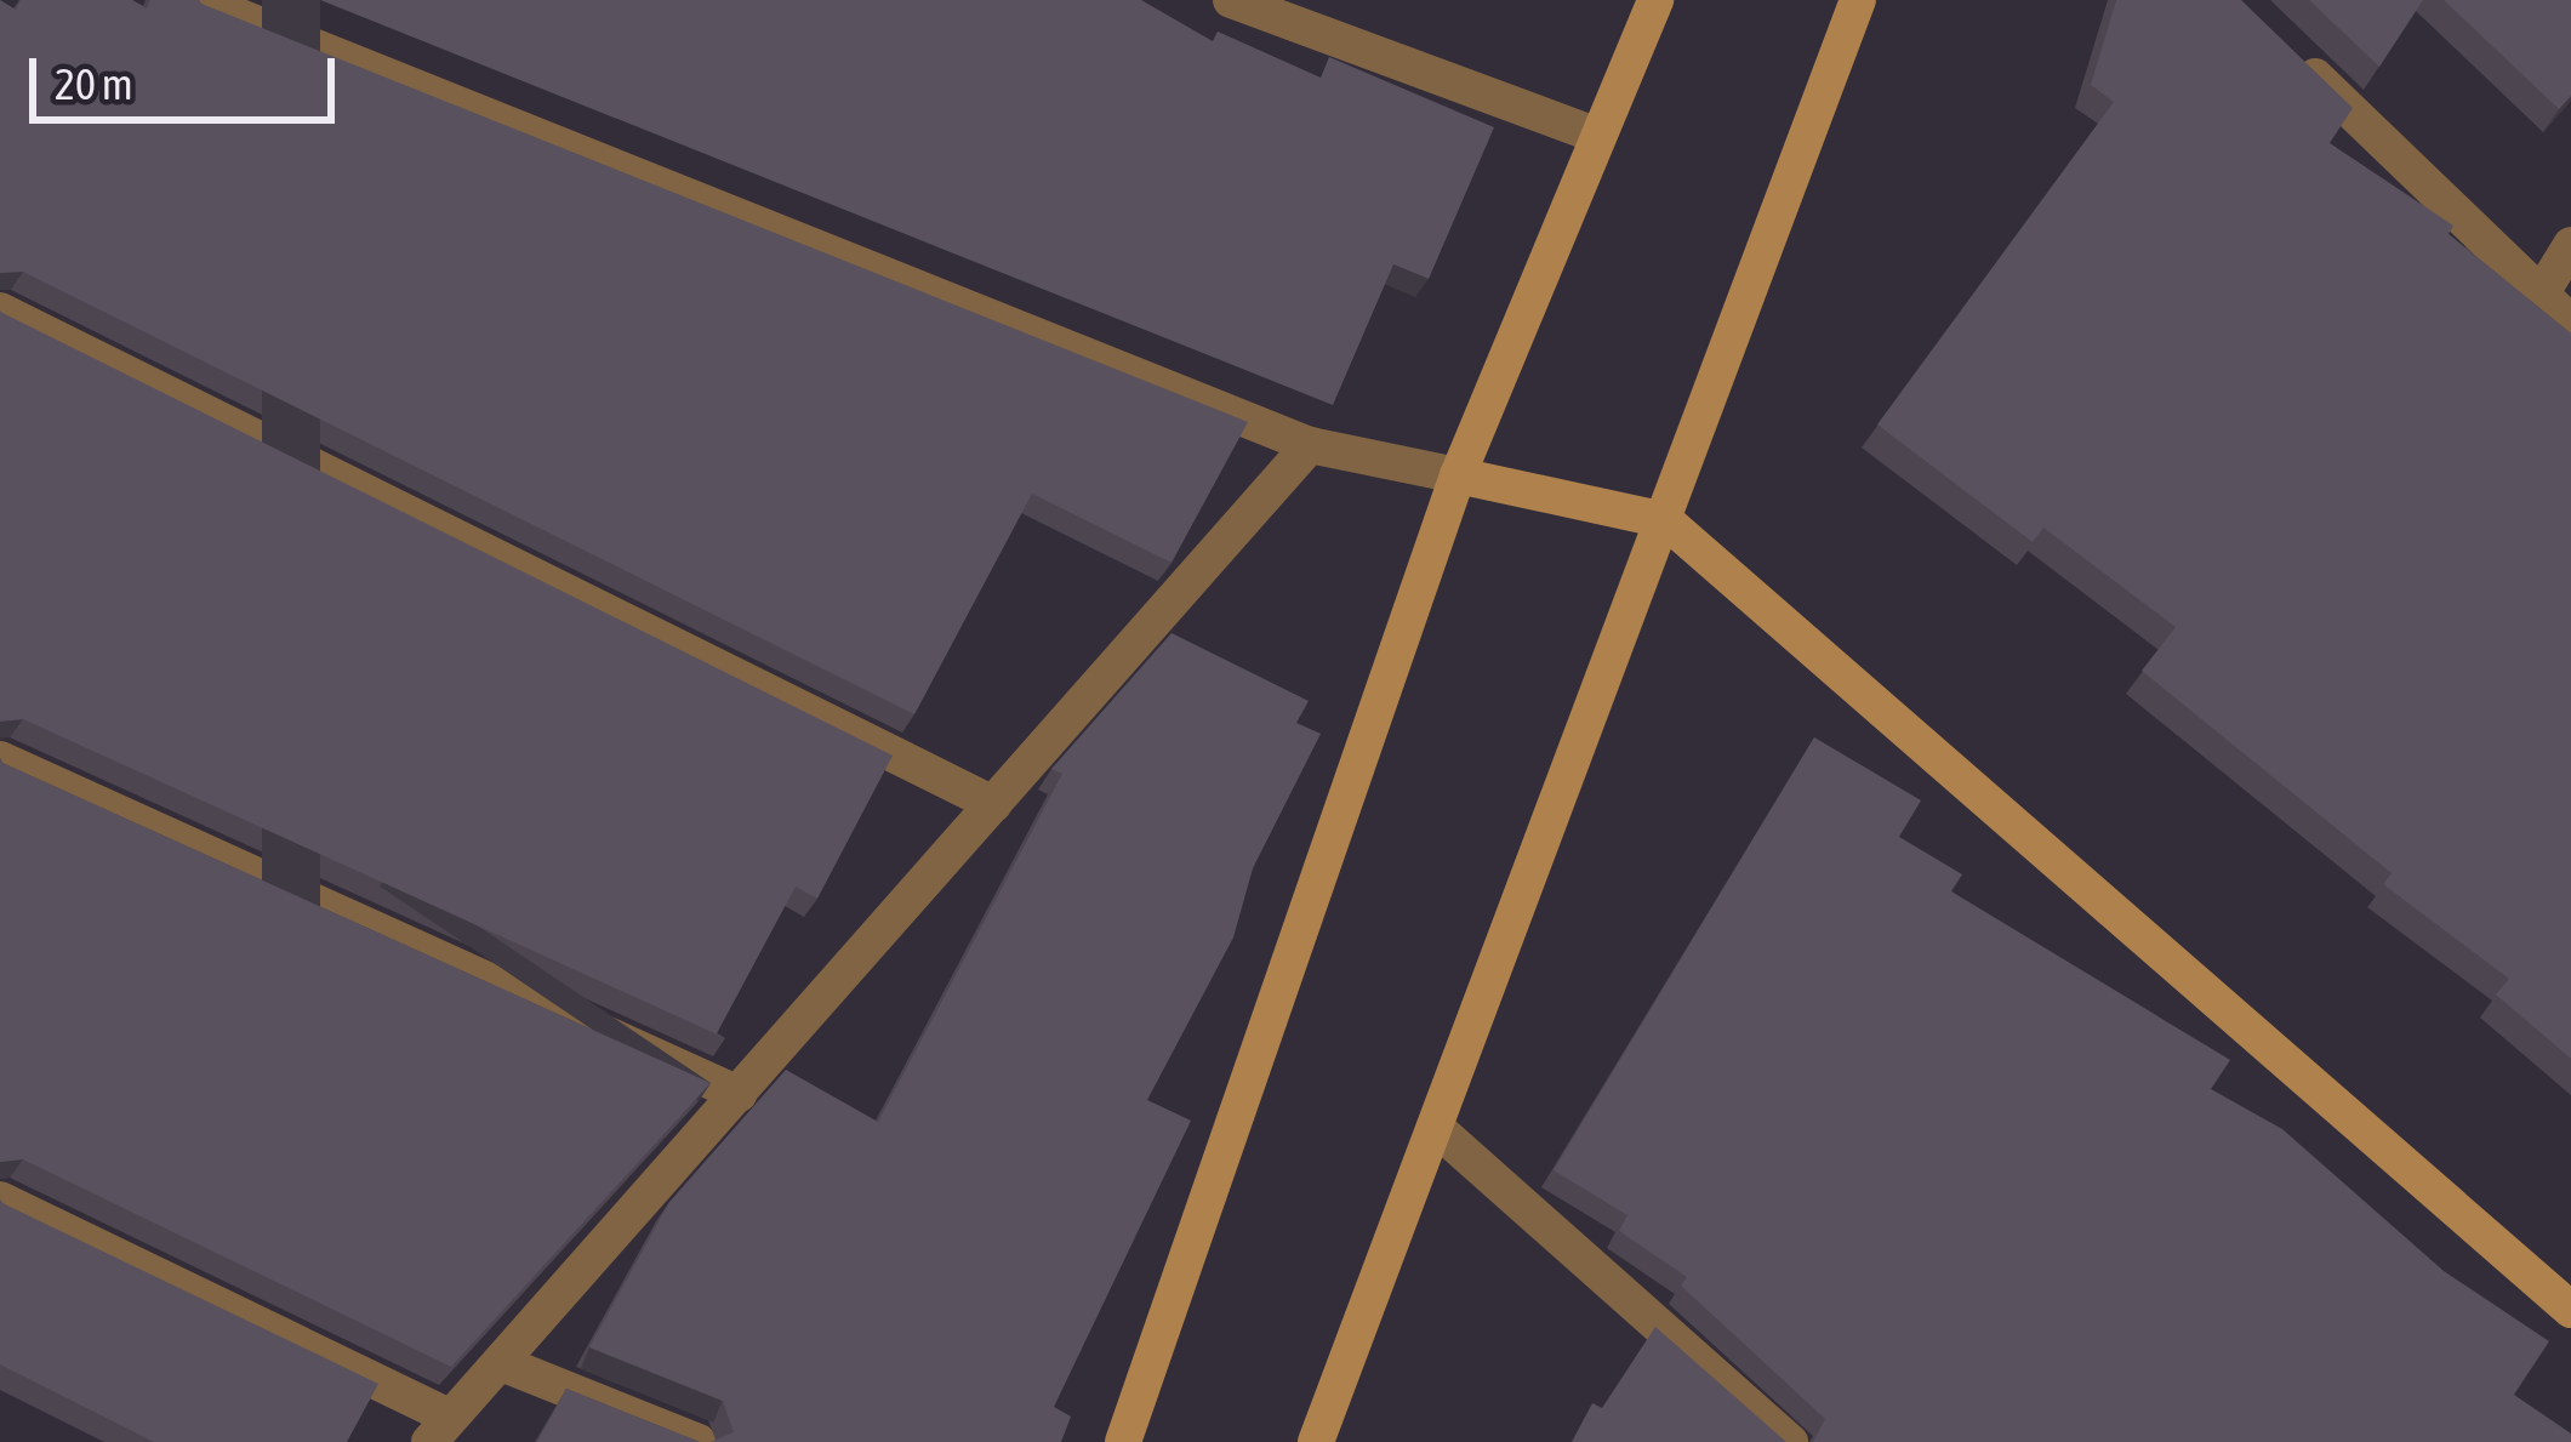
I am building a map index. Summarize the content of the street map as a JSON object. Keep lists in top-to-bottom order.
{
  "scale_bar": "20 m"
}
